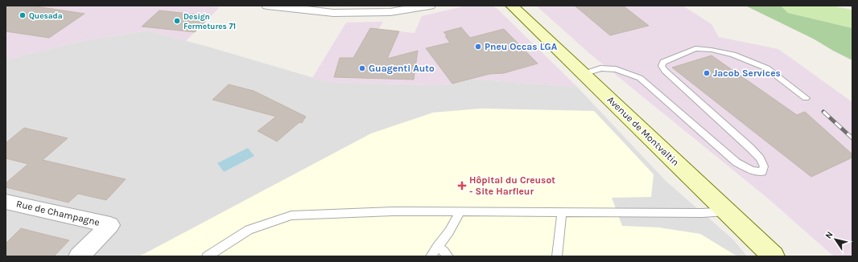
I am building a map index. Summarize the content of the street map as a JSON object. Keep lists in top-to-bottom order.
{
  "streets": {
    "street": ["Avenue de Montvaltin", "Rue de Champagne"]
  },
  "places": {
    "other": [
      "Quesada",
      "Design Fermetures 71",
      "Pneu Occas LGA",
      "Guagenti Auto",
      "Jacob Services"
    ],
    "health": ["Hôpital du Creusot - Site Harfleur"]
  },
  "north": "top left"
}
